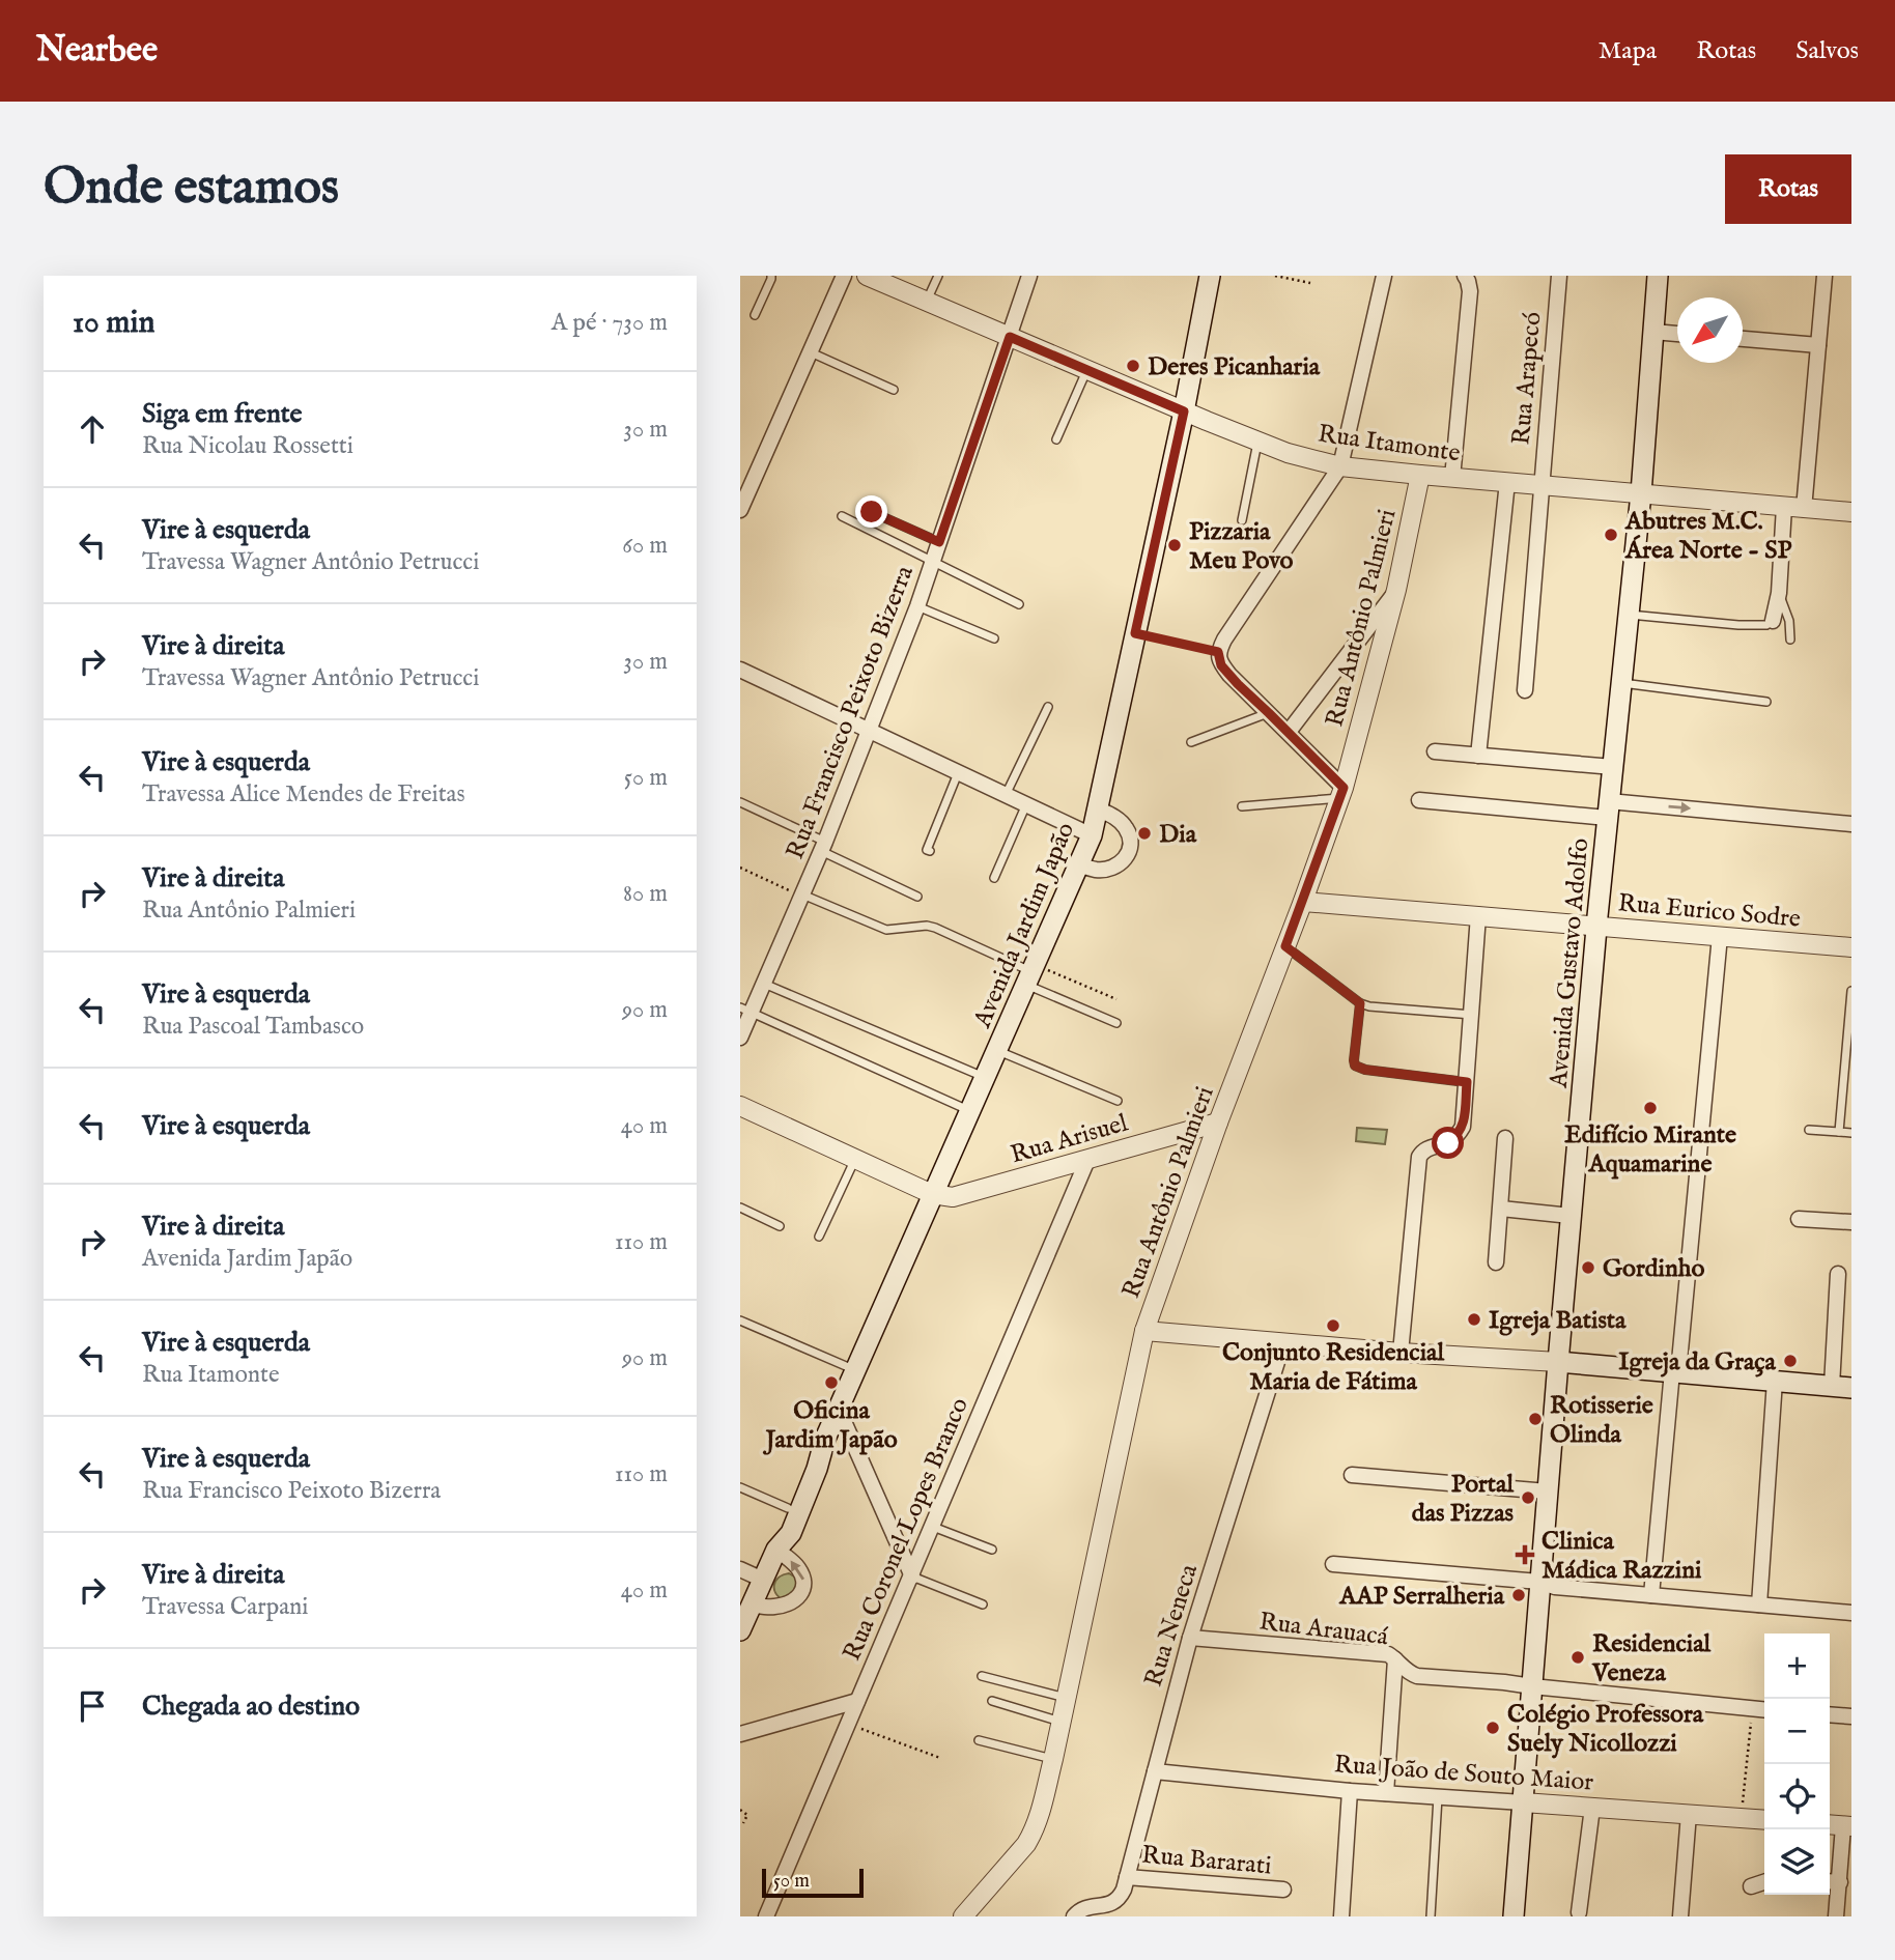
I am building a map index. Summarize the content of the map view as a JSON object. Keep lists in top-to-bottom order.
{
  "streets": {
    "main road": ["Avenida Jardim Japão", "Avenida Gustavo Adolfo"],
    "street": [
      "Rua Arapecó",
      "Rua Itamonte",
      "Rua Antônio Palmieri",
      "Rua Francisco Peixoto Bizerra",
      "Rua Eurico Sodre",
      "Rua Arisuel",
      "Rua Coronel Lopes Branco",
      "Rua Neneca",
      "Rua Arauacá",
      "Rua João de Souto Maior",
      "Rua Bararati"
    ]
  },
  "crossings": [
    ["Rua Arapecó", "Rua Itamonte"],
    ["Rua Itamonte", "Rua Antônio Palmieri"],
    ["Rua Itamonte", "Rua Francisco Peixoto Bizerra"],
    ["Rua Itamonte", "Avenida Jardim Japão"],
    ["Rua Itamonte", "Avenida Gustavo Adolfo"],
    ["Rua Antônio Palmieri", "Rua Eurico Sodre"],
    ["Rua Antônio Palmieri", "Rua Arisuel"],
    ["Rua Eurico Sodre", "Avenida Gustavo Adolfo"],
    ["Avenida Jardim Japão", "Rua Arisuel"],
    ["Avenida Gustavo Adolfo", "Rua Arauacá"],
    ["Avenida Gustavo Adolfo", "Rua João de Souto Maior"],
    ["Rua Arisuel", "Rua Coronel Lopes Branco"],
    ["Rua Neneca", "Rua Arauacá"],
    ["Rua Neneca", "Rua João de Souto Maior"],
    ["Rua Neneca", "Rua Bararati"]
  ],
  "places": {
    "other": [
      "Deres Picanharia",
      "Abutres M.C. Área Norte - SP",
      "Pizzaria Meu Povo",
      "Dia",
      "Edifício Mirante Aquamarine",
      "Gordinho",
      "Igreja Batista",
      "Conjunto Residencial Maria de Fátima",
      "Igreja da Graça",
      "Oficina Jardim Japão",
      "Rotisserie Olinda",
      "Portal das Pizzas",
      "AAP Serralheria",
      "Residencial Veneza",
      "Colégio Professora Suely Nicollozzi"
    ],
    "health": ["Clinica Mádica Razzini"]
  },
  "scale_bar": "50 m",
  "north": "bottom left",
  "page": {
    "header": "Nearbee",
    "nav": ["Mapa", "Rotas", "Salvos"],
    "buttons": "Rotas",
    "title": "Onde estamos",
    "heading": ["10 min", "A pé · 730 m"],
    "list": [
      ["Siga em frente", "Rua Nicolau Rossetti", "30 m"],
      ["Vire à esquerda", "Travessa Wagner Antônio Petrucci", "60 m"],
      ["Vire à direita", "Travessa Wagner Antônio Petrucci", "30 m"],
      ["Vire à esquerda", "Travessa Alice Mendes de Freitas", "50 m"],
      ["Vire à direita", "Rua Antônio Palmieri", "80 m"],
      ["Vire à esquerda", "Rua Pascoal Tambasco", "90 m"],
      ["Vire à esquerda", "40 m"],
      ["Vire à direita", "Avenida Jardim Japão", "110 m"],
      ["Vire à esquerda", "Rua Itamonte", "90 m"],
      ["Vire à esquerda", "Rua Francisco Peixoto Bizerra", "110 m"],
      ["Vire à direita", "Travessa Carpani", "40 m"],
      "Chegada ao destino"
    ],
    "map_buttons": ["+", "−"],
    "scale": "50 m"
  }
}
